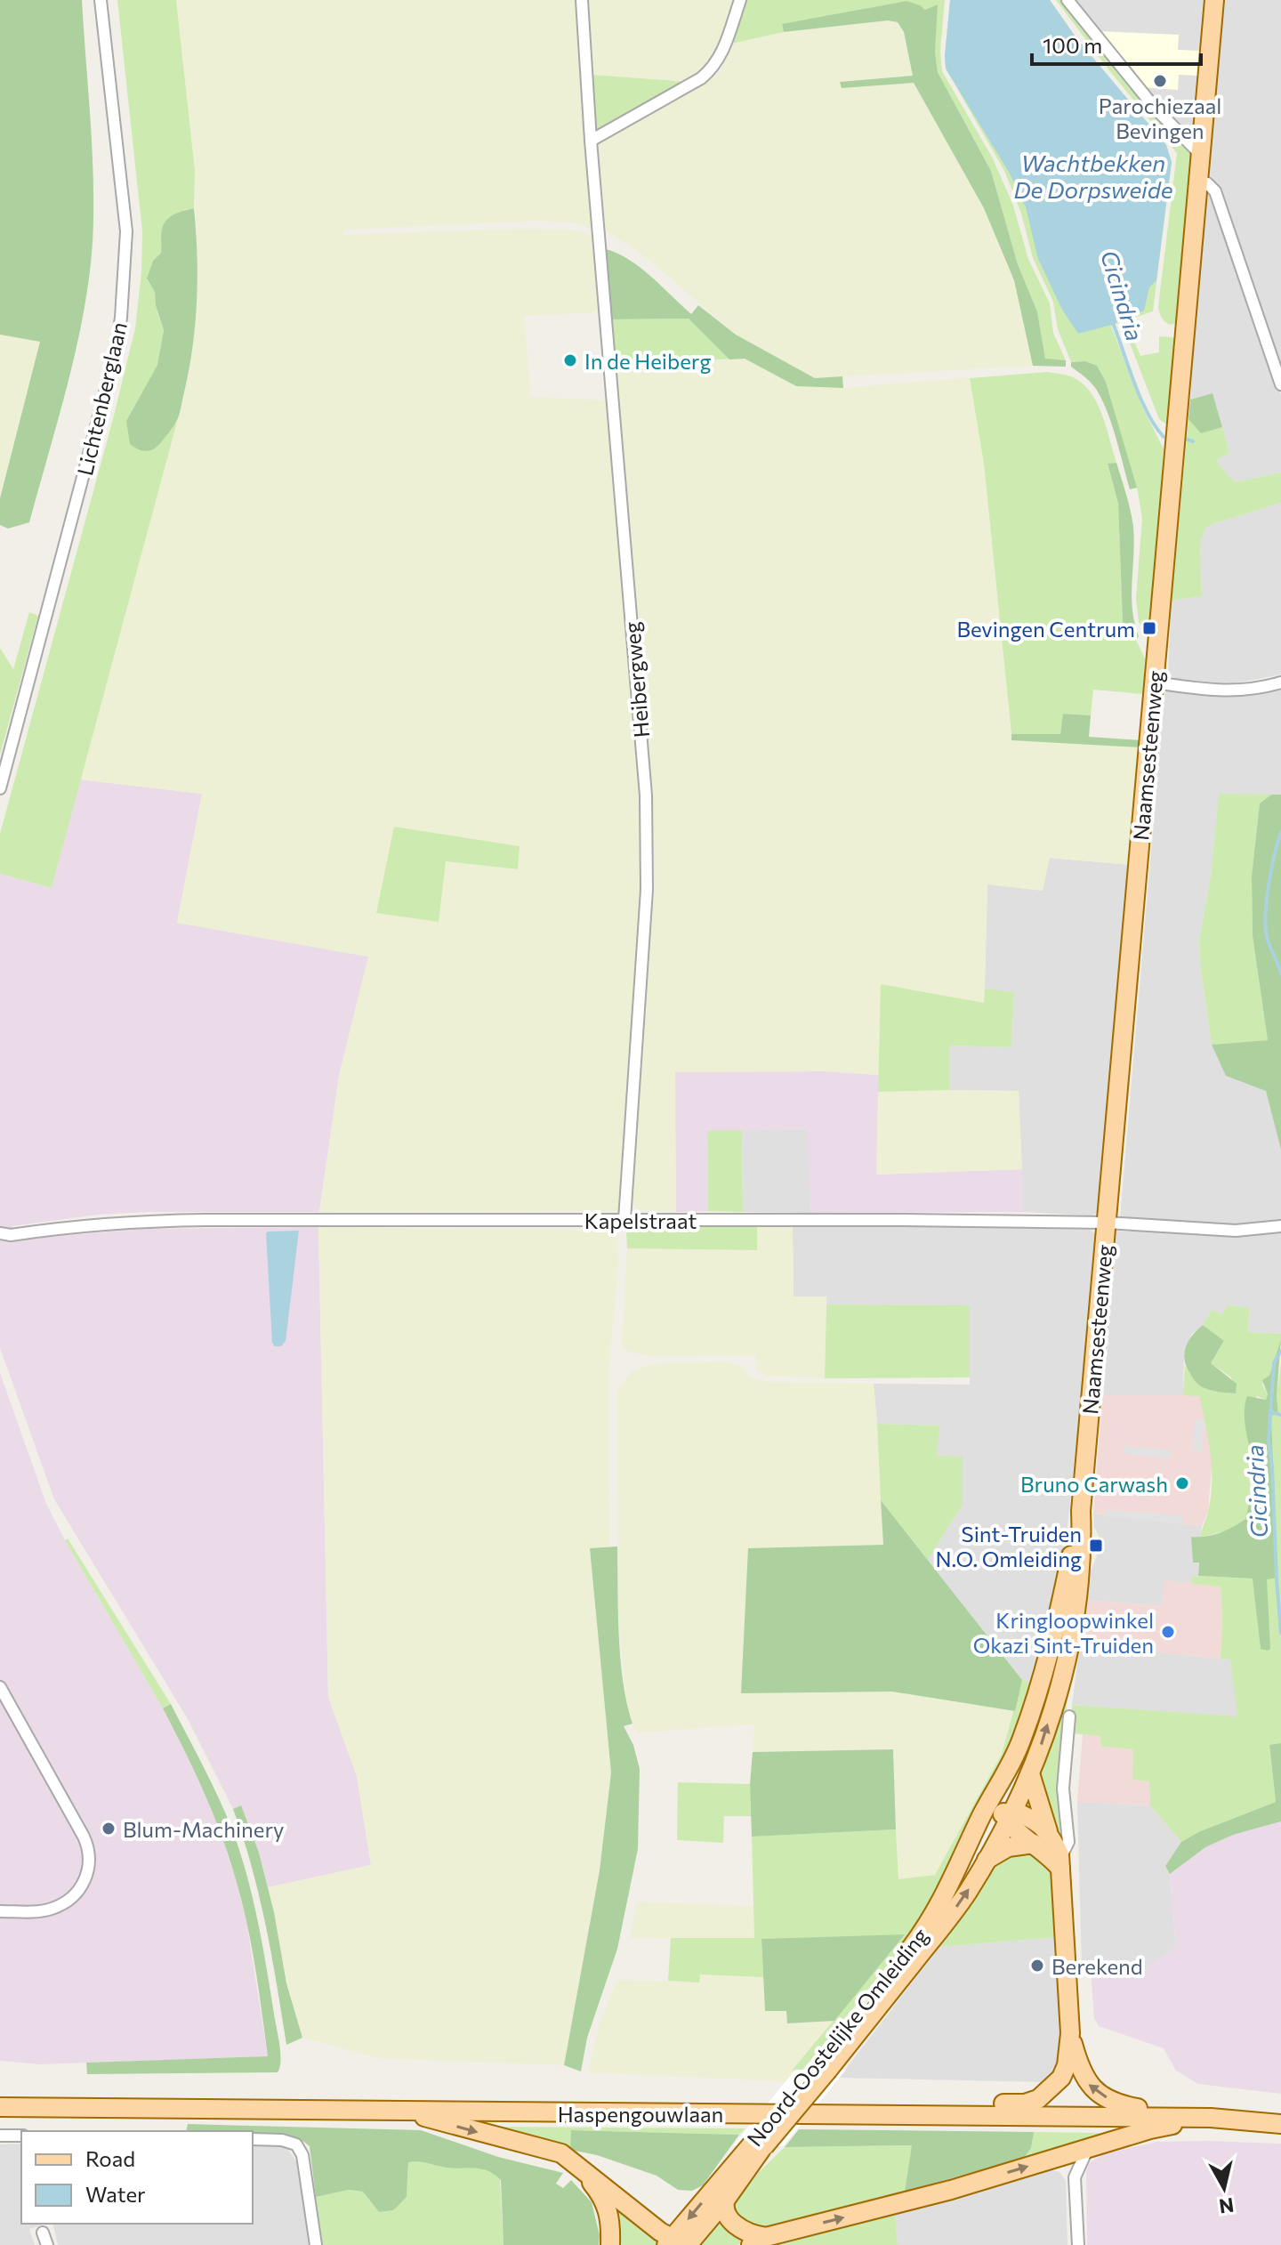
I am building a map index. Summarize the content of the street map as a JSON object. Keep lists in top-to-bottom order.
{
  "streets": {
    "main road": ["Naamsesteenweg", "Noord-Oostelijke Omleiding", "Haspengouwlaan"],
    "street": ["Lichtenberglaan", "Heibergweg", "Kapelstraat"]
  },
  "crossings": [
    ["Heibergweg", "Kapelstraat"],
    ["Naamsesteenweg", "Kapelstraat"],
    ["Naamsesteenweg", "Noord-Oostelijke Omleiding"]
  ],
  "water": ["Wachtbekken De Dorpsweide", "Cicindria"],
  "places": {
    "other": [
      "Parochiezaal Bevingen",
      "In de Heiberg",
      "Bruno Carwash",
      "Kringloopwinkel Okazi Sint-Truiden",
      "Blum-Machinery",
      "Berekend"
    ],
    "transit": ["Bevingen Centrum", "Sint-Truiden N.O. Omleiding"]
  },
  "legend": ["Road", "Water"],
  "scale_bar": "100 m",
  "north": "bottom"
}
